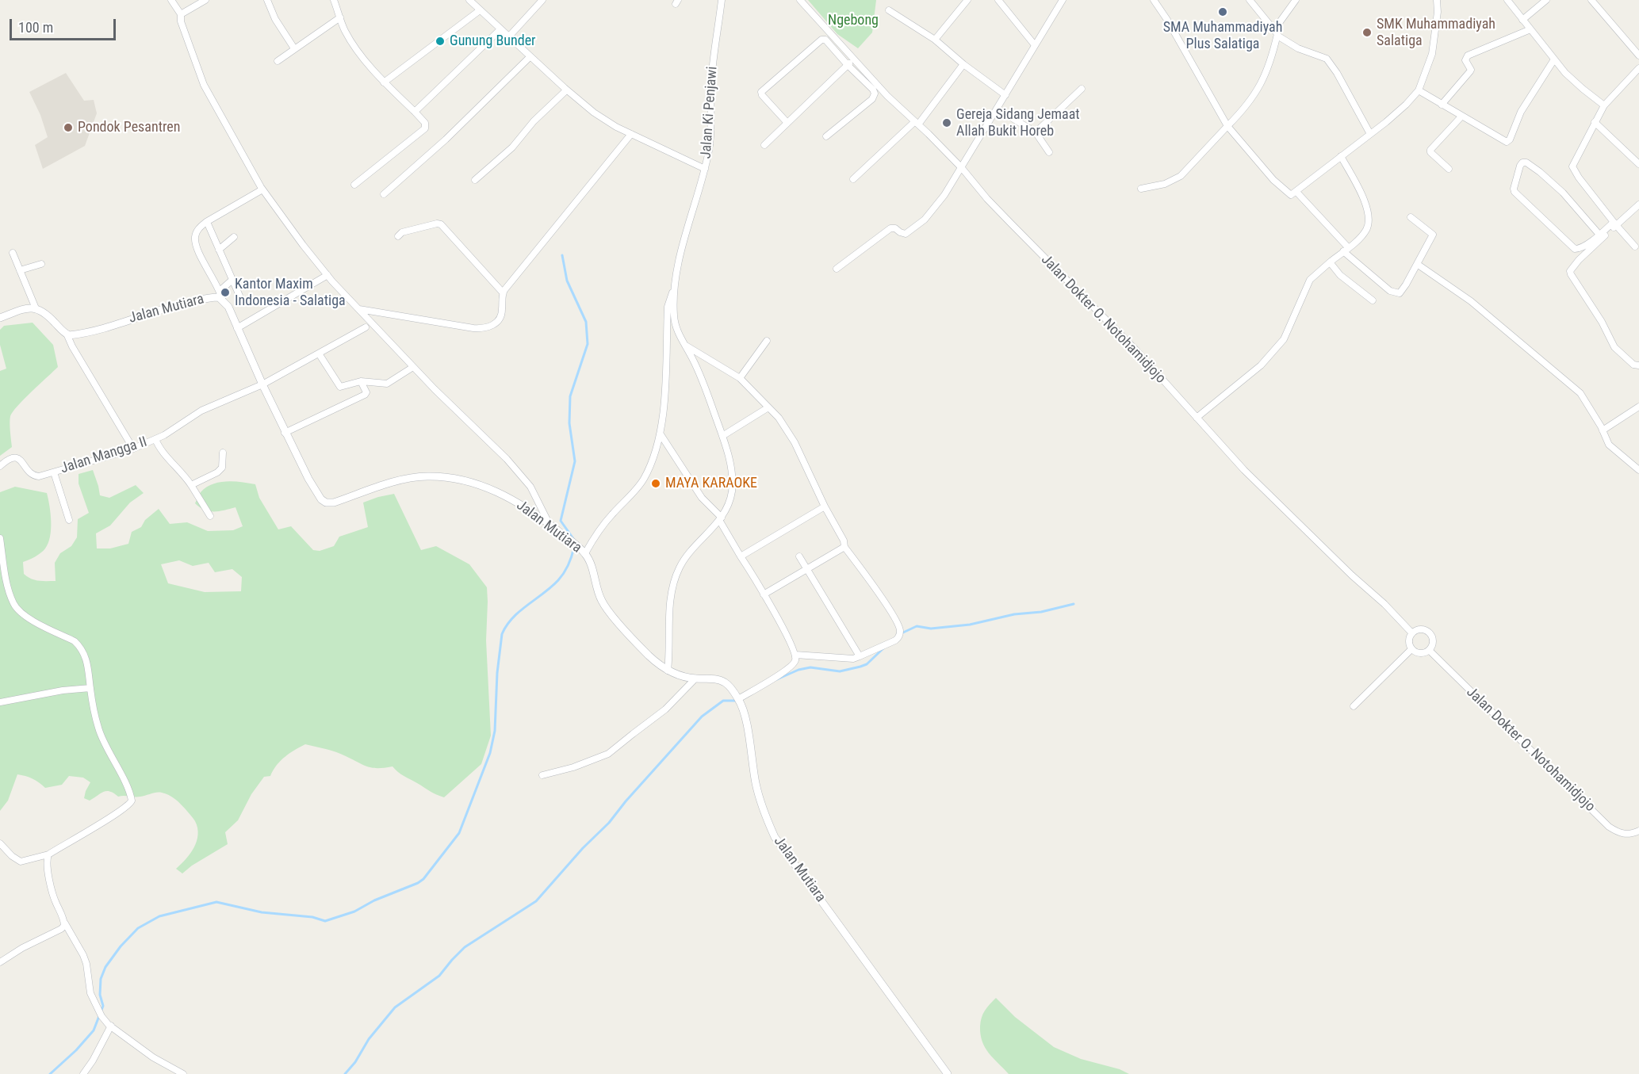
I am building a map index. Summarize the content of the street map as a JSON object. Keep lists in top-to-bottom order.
{
  "streets": {
    "street": [
      "Jalan Ki Penjawi",
      "Jalan Mutiara",
      "Jalan Dokter O. Notohamidjojo",
      "Jalan Mangga II"
    ]
  },
  "crossings": [
    ["Jalan Mutiara", "Jalan Mangga II"]
  ],
  "parks": ["Ngebong"],
  "places": [
    "SMA Muhammadiyah Plus Salatiga",
    "SMK Muhammadiyah Salatiga",
    "Gunung Bunder",
    "Gereja Sidang Jemaat Allah Bukit Horeb",
    "Pondok Pesantren",
    "Kantor Maxim Indonesia - Salatiga",
    "MAYA KARAOKE"
  ],
  "scale_bar": "100 m"
}
